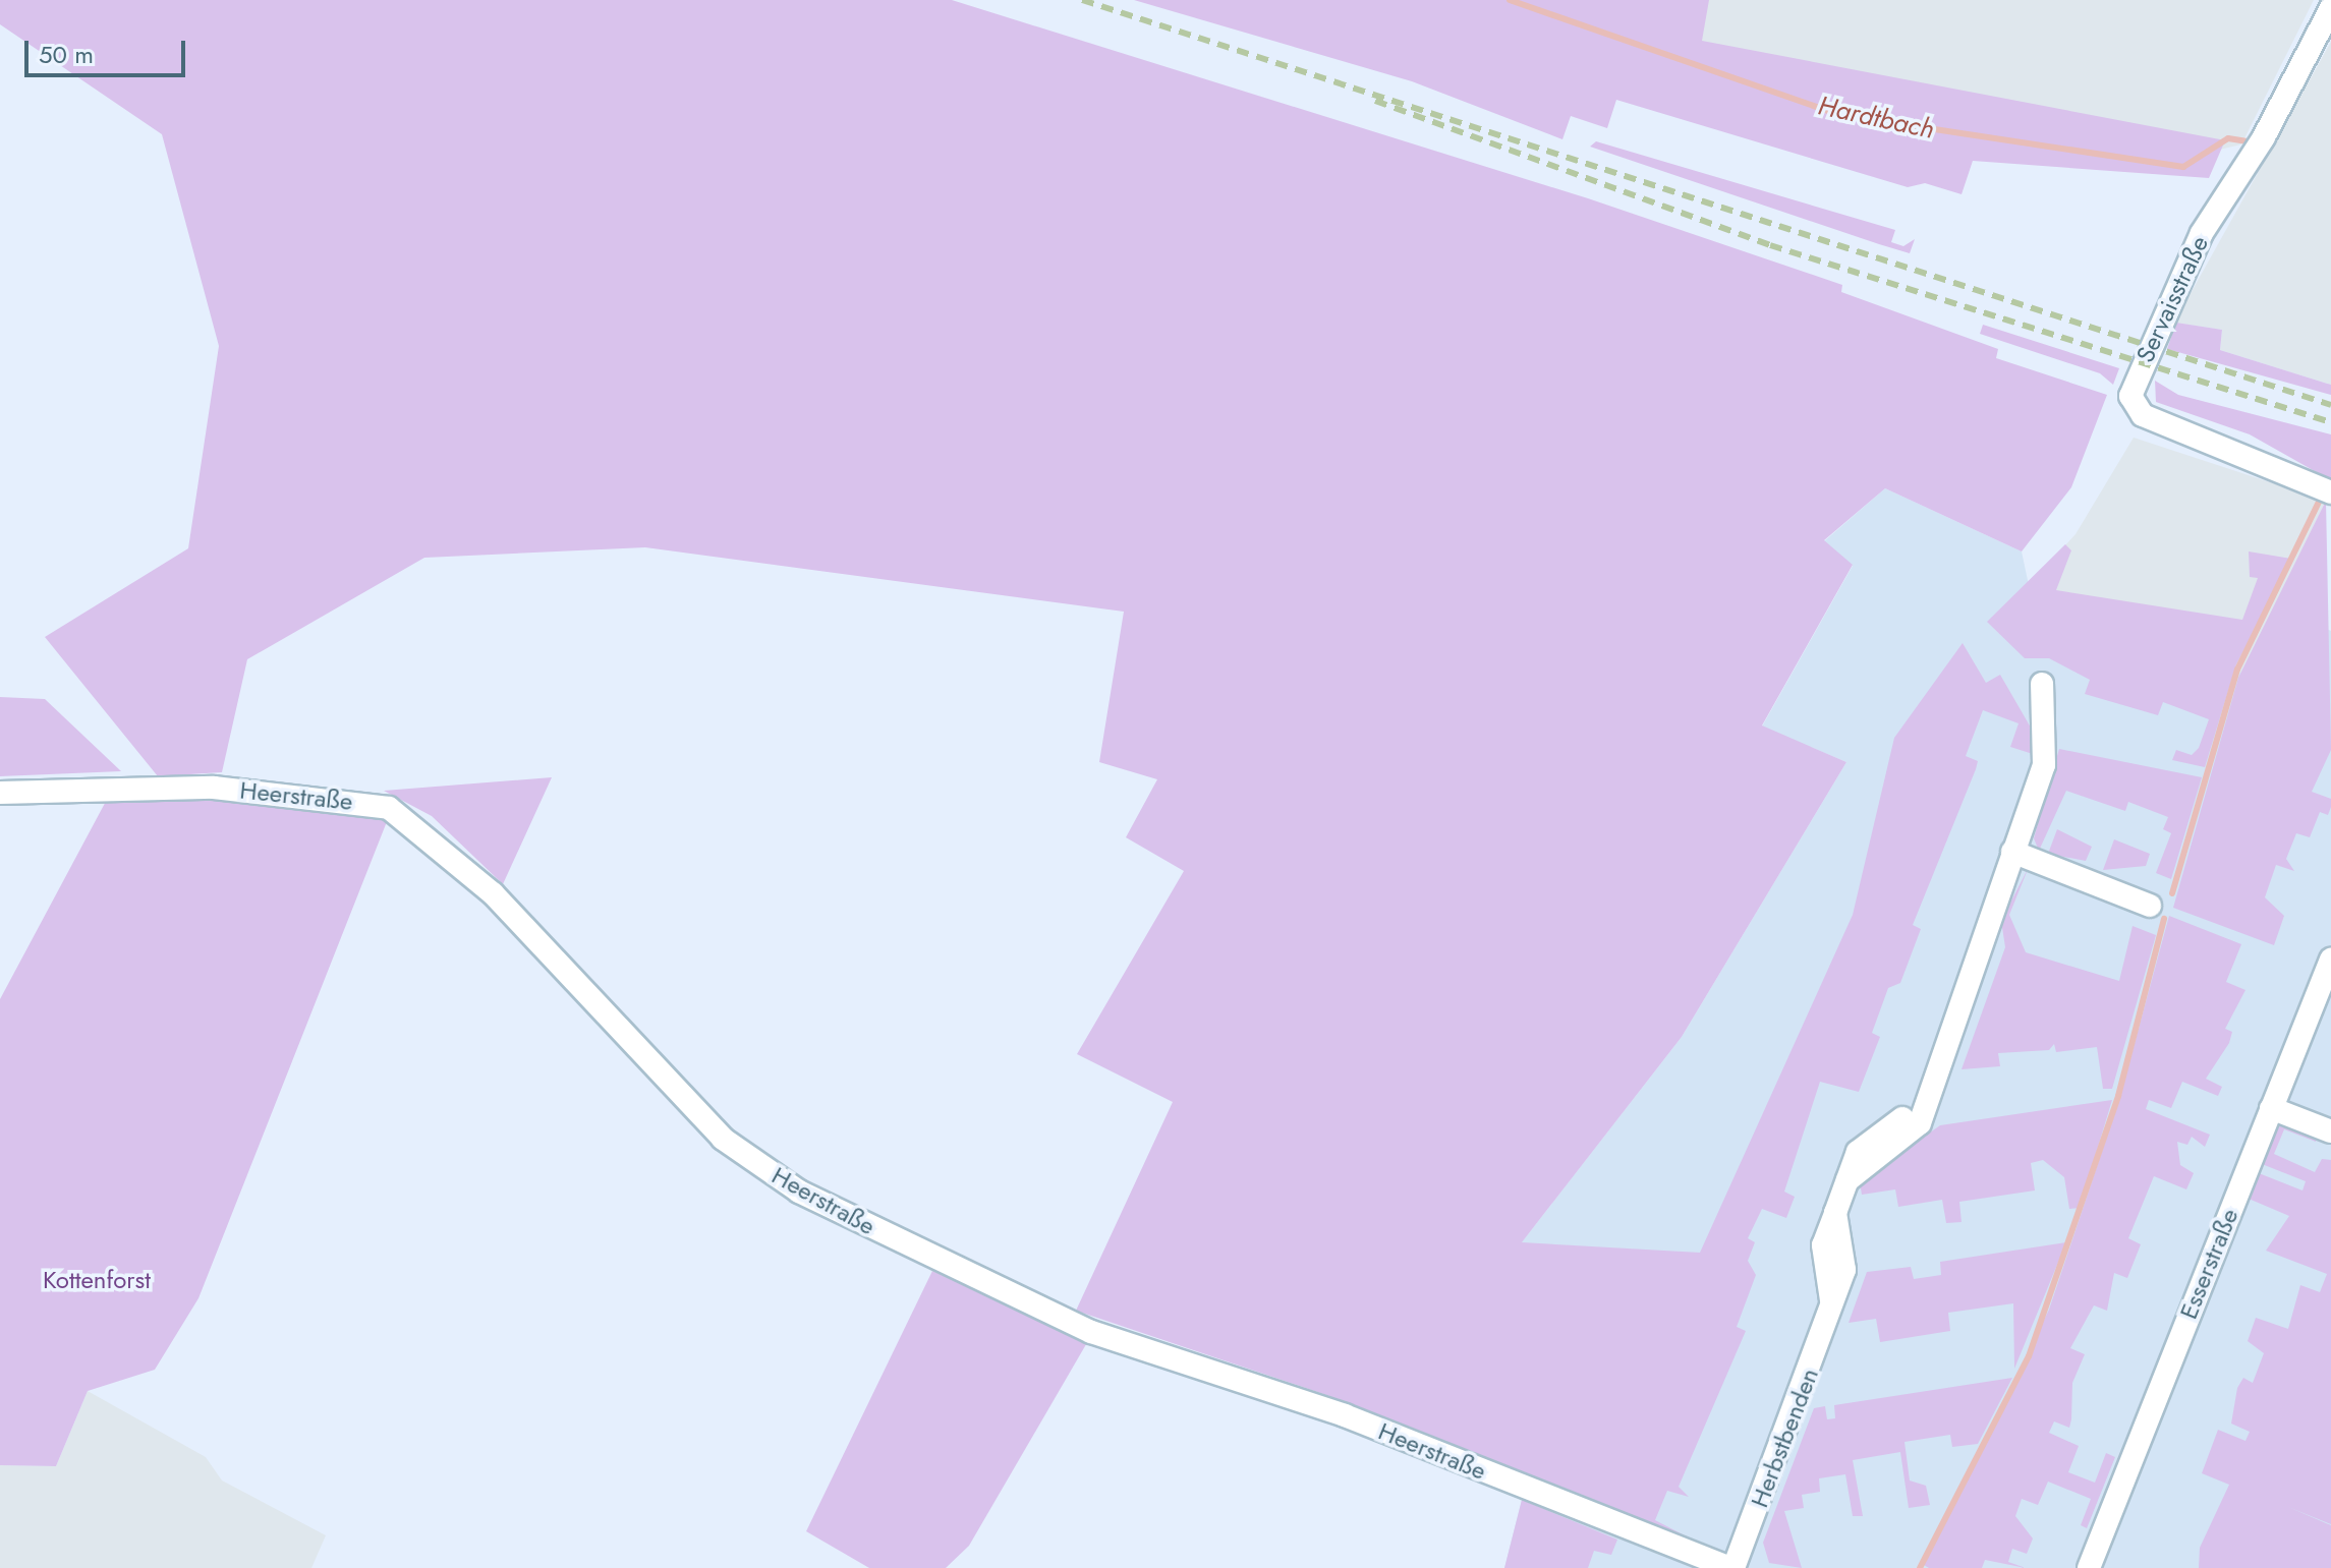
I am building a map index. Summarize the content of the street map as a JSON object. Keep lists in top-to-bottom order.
{
  "streets": {
    "street": [
      "Servaisstraße",
      "Heerstraße",
      "Esserstraße",
      "Herbstbenden"
    ]
  },
  "crossings": [
    ["Heerstraße", "Herbstbenden"]
  ],
  "water": ["Hardtbach"],
  "parks": ["Kottenforst"],
  "scale_bar": "50 m"
}
